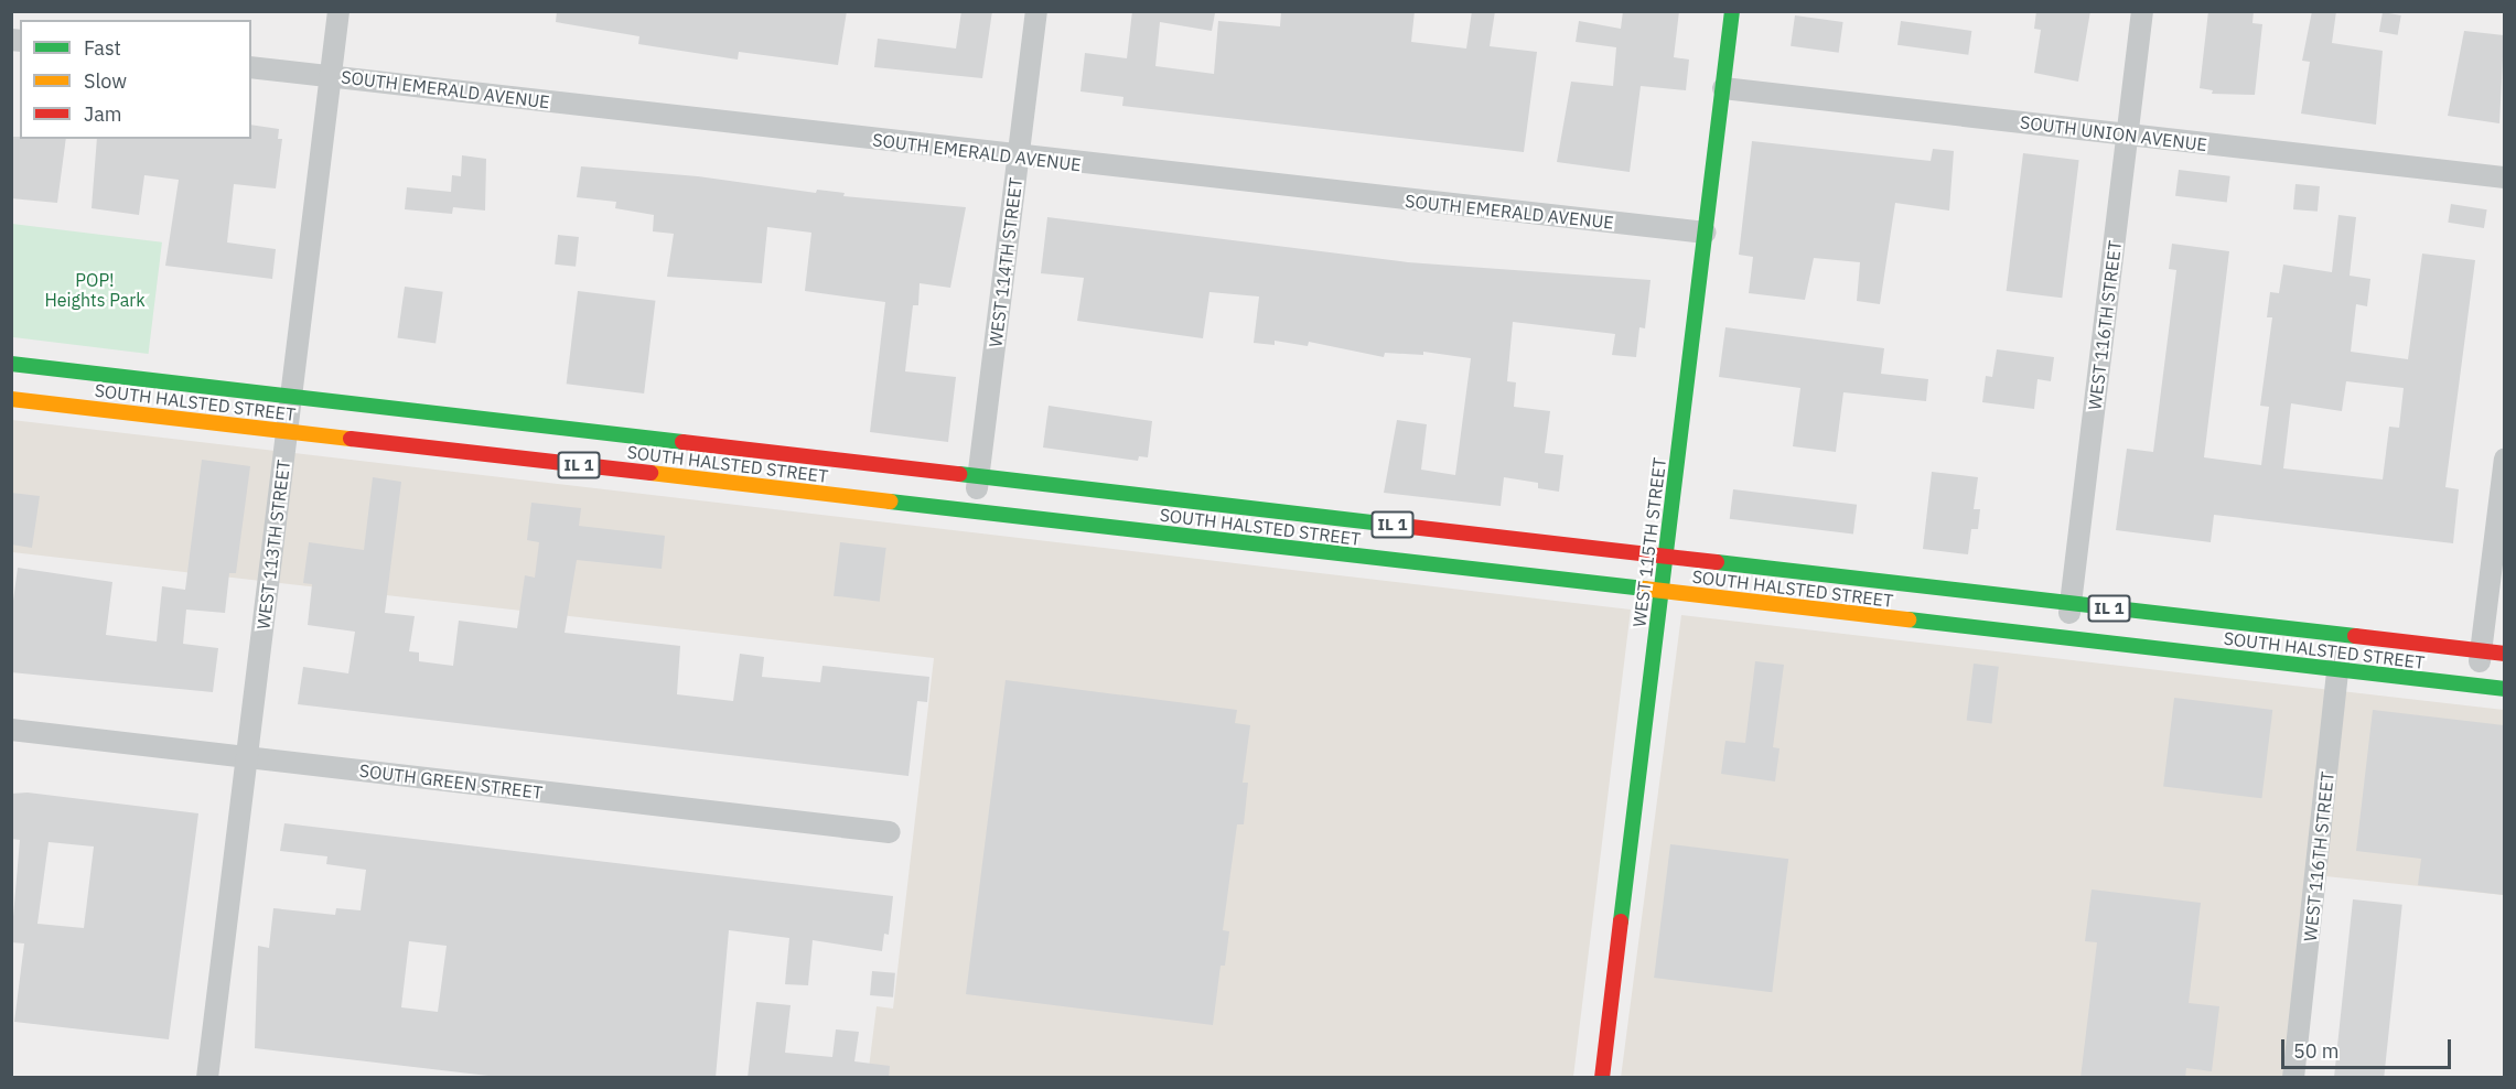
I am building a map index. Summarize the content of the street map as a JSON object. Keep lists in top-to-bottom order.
{
  "streets": {
    "main road": ["SOUTH HALSTED STREET", "IL 1", "WEST 115TH STREET"],
    "street": [
      "SOUTH EMERALD AVENUE",
      "SOUTH UNION AVENUE",
      "WEST 114TH STREET",
      "WEST 116TH STREET",
      "WEST 113TH STREET",
      "SOUTH GREEN STREET"
    ]
  },
  "crossings": [
    ["SOUTH EMERALD AVENUE", "WEST 114TH STREET"],
    ["SOUTH EMERALD AVENUE", "WEST 115TH STREET"],
    ["SOUTH EMERALD AVENUE", "WEST 113TH STREET"],
    ["SOUTH UNION AVENUE", "WEST 116TH STREET"],
    ["SOUTH UNION AVENUE", "WEST 115TH STREET"],
    ["WEST 114TH STREET", "SOUTH HALSTED STREET"],
    ["WEST 116TH STREET", "SOUTH HALSTED STREET"],
    ["SOUTH HALSTED STREET", "WEST 115TH STREET"],
    ["SOUTH HALSTED STREET", "WEST 113TH STREET"],
    ["WEST 113TH STREET", "SOUTH GREEN STREET"]
  ],
  "parks": ["POP! Heights Park"],
  "legend": ["Fast", "Slow", "Jam"],
  "scale_bar": "50 m"
}
